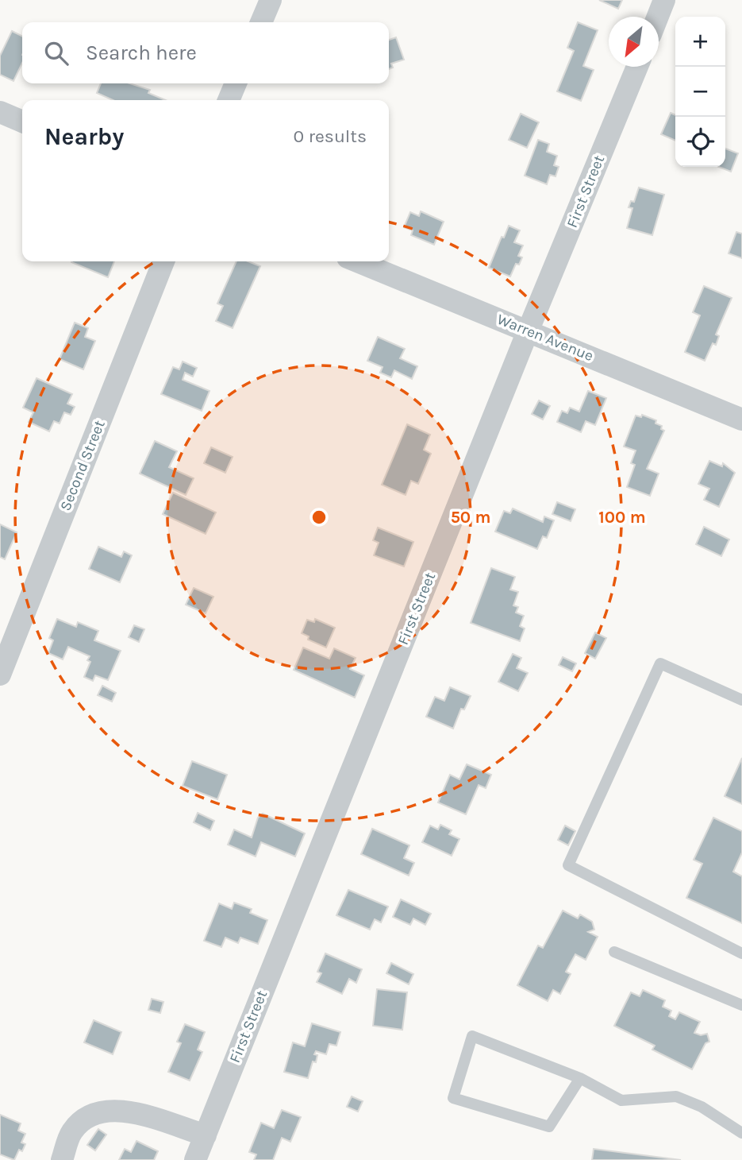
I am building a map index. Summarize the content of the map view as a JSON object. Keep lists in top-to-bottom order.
{
  "streets": {
    "street": ["First Street", "Warren Avenue", "Second Street"]
  },
  "crossings": [
    ["First Street", "Warren Avenue"]
  ],
  "north": "bottom left",
  "page": {
    "map_buttons": ["+", "−"],
    "search": "Search here",
    "heading": ["Nearby", "0 results"]
  },
  "rings": ["50 m", "100 m"]
}
